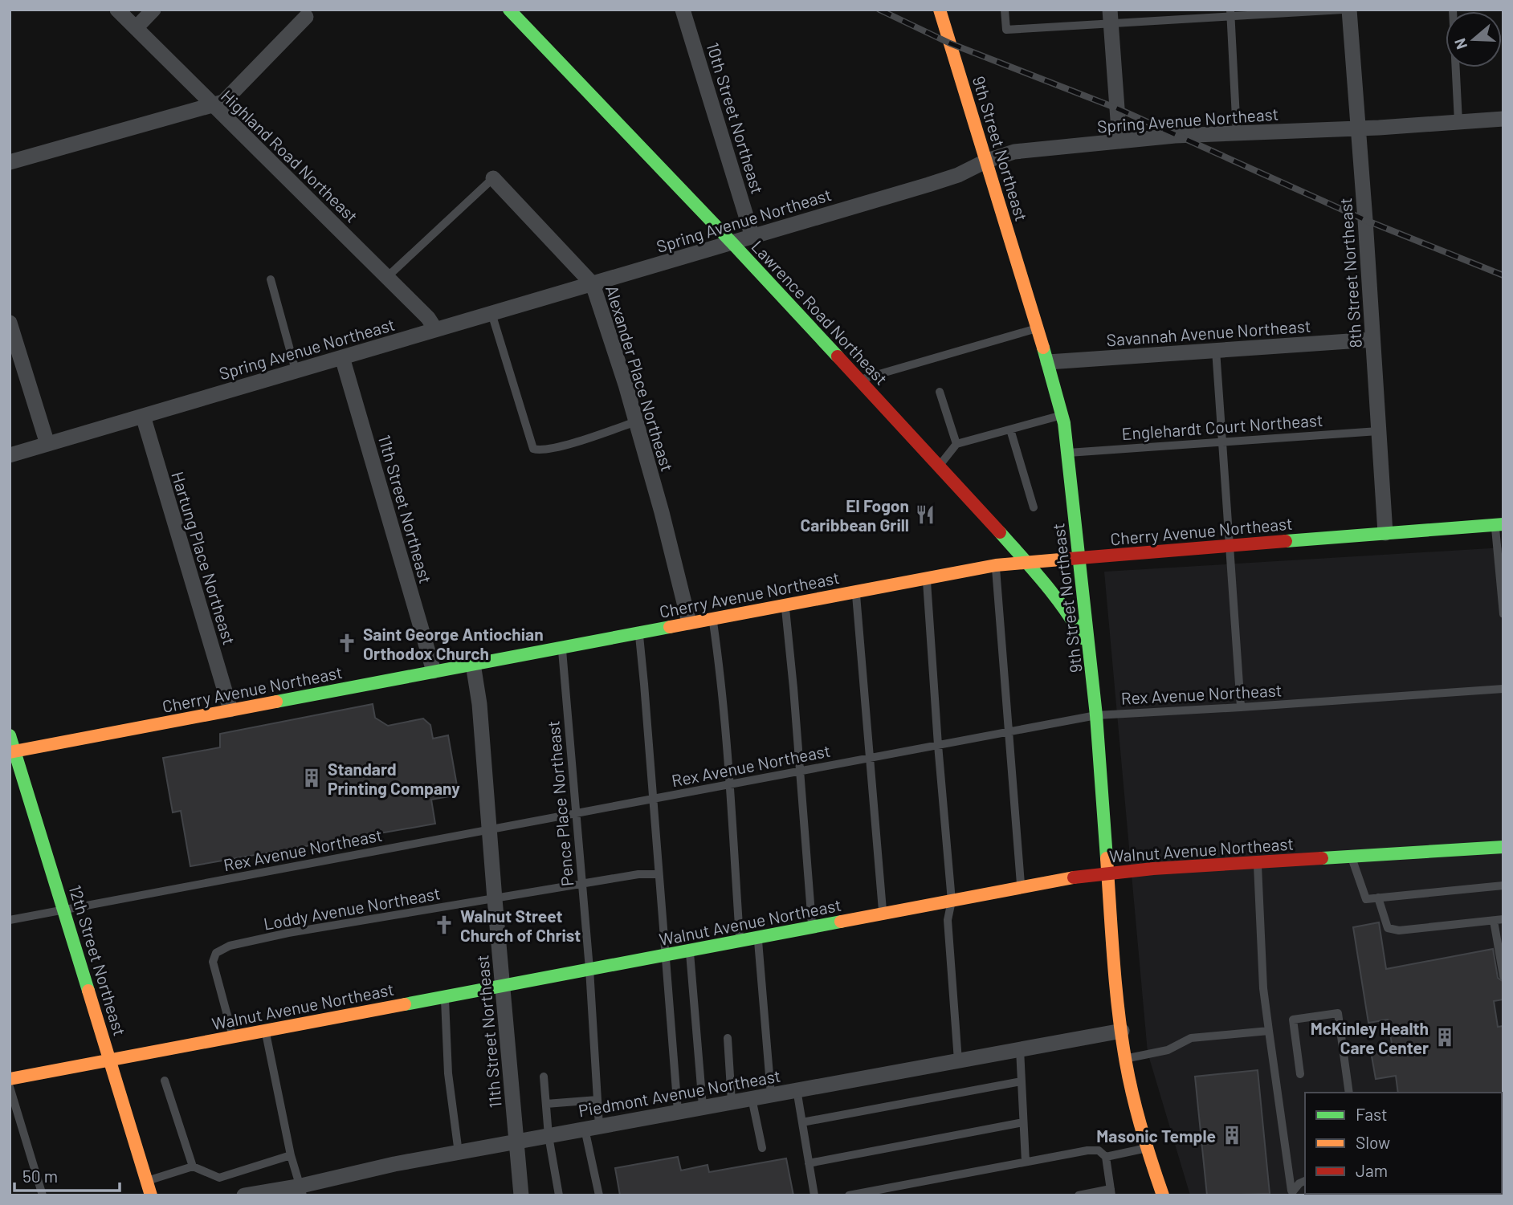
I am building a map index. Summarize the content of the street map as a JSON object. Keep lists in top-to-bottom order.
{
  "streets": {
    "main road": [
      "9th Street Northeast",
      "Lawrence Road Northeast",
      "Cherry Avenue Northeast",
      "Walnut Avenue Northeast",
      "12th Street Northeast"
    ],
    "street": [
      "10th Street Northeast",
      "Spring Avenue Northeast",
      "Highland Road Northeast",
      "8th Street Northeast",
      "Savannah Avenue Northeast",
      "Alexander Place Northeast",
      "11th Street Northeast",
      "Hartung Place Northeast",
      "Piedmont Avenue Northeast"
    ],
    "lane": [
      "Englehardt Court Northeast",
      "Rex Avenue Northeast",
      "Pence Place Northeast",
      "Loddy Avenue Northeast"
    ]
  },
  "crossings": [
    ["10th Street Northeast", "Spring Avenue Northeast"],
    ["Spring Avenue Northeast", "9th Street Northeast"],
    ["Spring Avenue Northeast", "Highland Road Northeast"],
    ["Spring Avenue Northeast", "8th Street Northeast"],
    ["Spring Avenue Northeast", "Lawrence Road Northeast"],
    ["Spring Avenue Northeast", "Alexander Place Northeast"],
    ["Spring Avenue Northeast", "11th Street Northeast"],
    ["Spring Avenue Northeast", "Hartung Place Northeast"],
    ["9th Street Northeast", "Lawrence Road Northeast"],
    ["9th Street Northeast", "Savannah Avenue Northeast"],
    ["9th Street Northeast", "Englehardt Court Northeast"],
    ["9th Street Northeast", "Cherry Avenue Northeast"],
    ["9th Street Northeast", "Rex Avenue Northeast"],
    ["9th Street Northeast", "Walnut Avenue Northeast"],
    ["9th Street Northeast", "Piedmont Avenue Northeast"],
    ["8th Street Northeast", "Savannah Avenue Northeast"],
    ["8th Street Northeast", "Englehardt Court Northeast"],
    ["8th Street Northeast", "Cherry Avenue Northeast"],
    ["Lawrence Road Northeast", "Cherry Avenue Northeast"],
    ["Alexander Place Northeast", "Cherry Avenue Northeast"],
    ["11th Street Northeast", "Cherry Avenue Northeast"],
    ["11th Street Northeast", "Rex Avenue Northeast"],
    ["11th Street Northeast", "Walnut Avenue Northeast"],
    ["11th Street Northeast", "Loddy Avenue Northeast"],
    ["11th Street Northeast", "Piedmont Avenue Northeast"],
    ["Cherry Avenue Northeast", "Hartung Place Northeast"],
    ["Cherry Avenue Northeast", "Pence Place Northeast"],
    ["Cherry Avenue Northeast", "12th Street Northeast"],
    ["Rex Avenue Northeast", "Pence Place Northeast"],
    ["Rex Avenue Northeast", "12th Street Northeast"],
    ["Pence Place Northeast", "Walnut Avenue Northeast"],
    ["Pence Place Northeast", "Loddy Avenue Northeast"],
    ["Pence Place Northeast", "Piedmont Avenue Northeast"],
    ["Walnut Avenue Northeast", "Loddy Avenue Northeast"],
    ["Walnut Avenue Northeast", "12th Street Northeast"]
  ],
  "places": {
    "restaurant": ["El Fogon Caribbean Grill"],
    "church": ["Saint George Antiochian Orthodox Church", "Walnut Street Church of Christ"],
    "building": ["Standard Printing Company", "McKinley Health Care Center", "Masonic Temple"]
  },
  "legend": ["Fast", "Slow", "Jam"],
  "scale_bar": "50 m",
  "north": "left"
}
